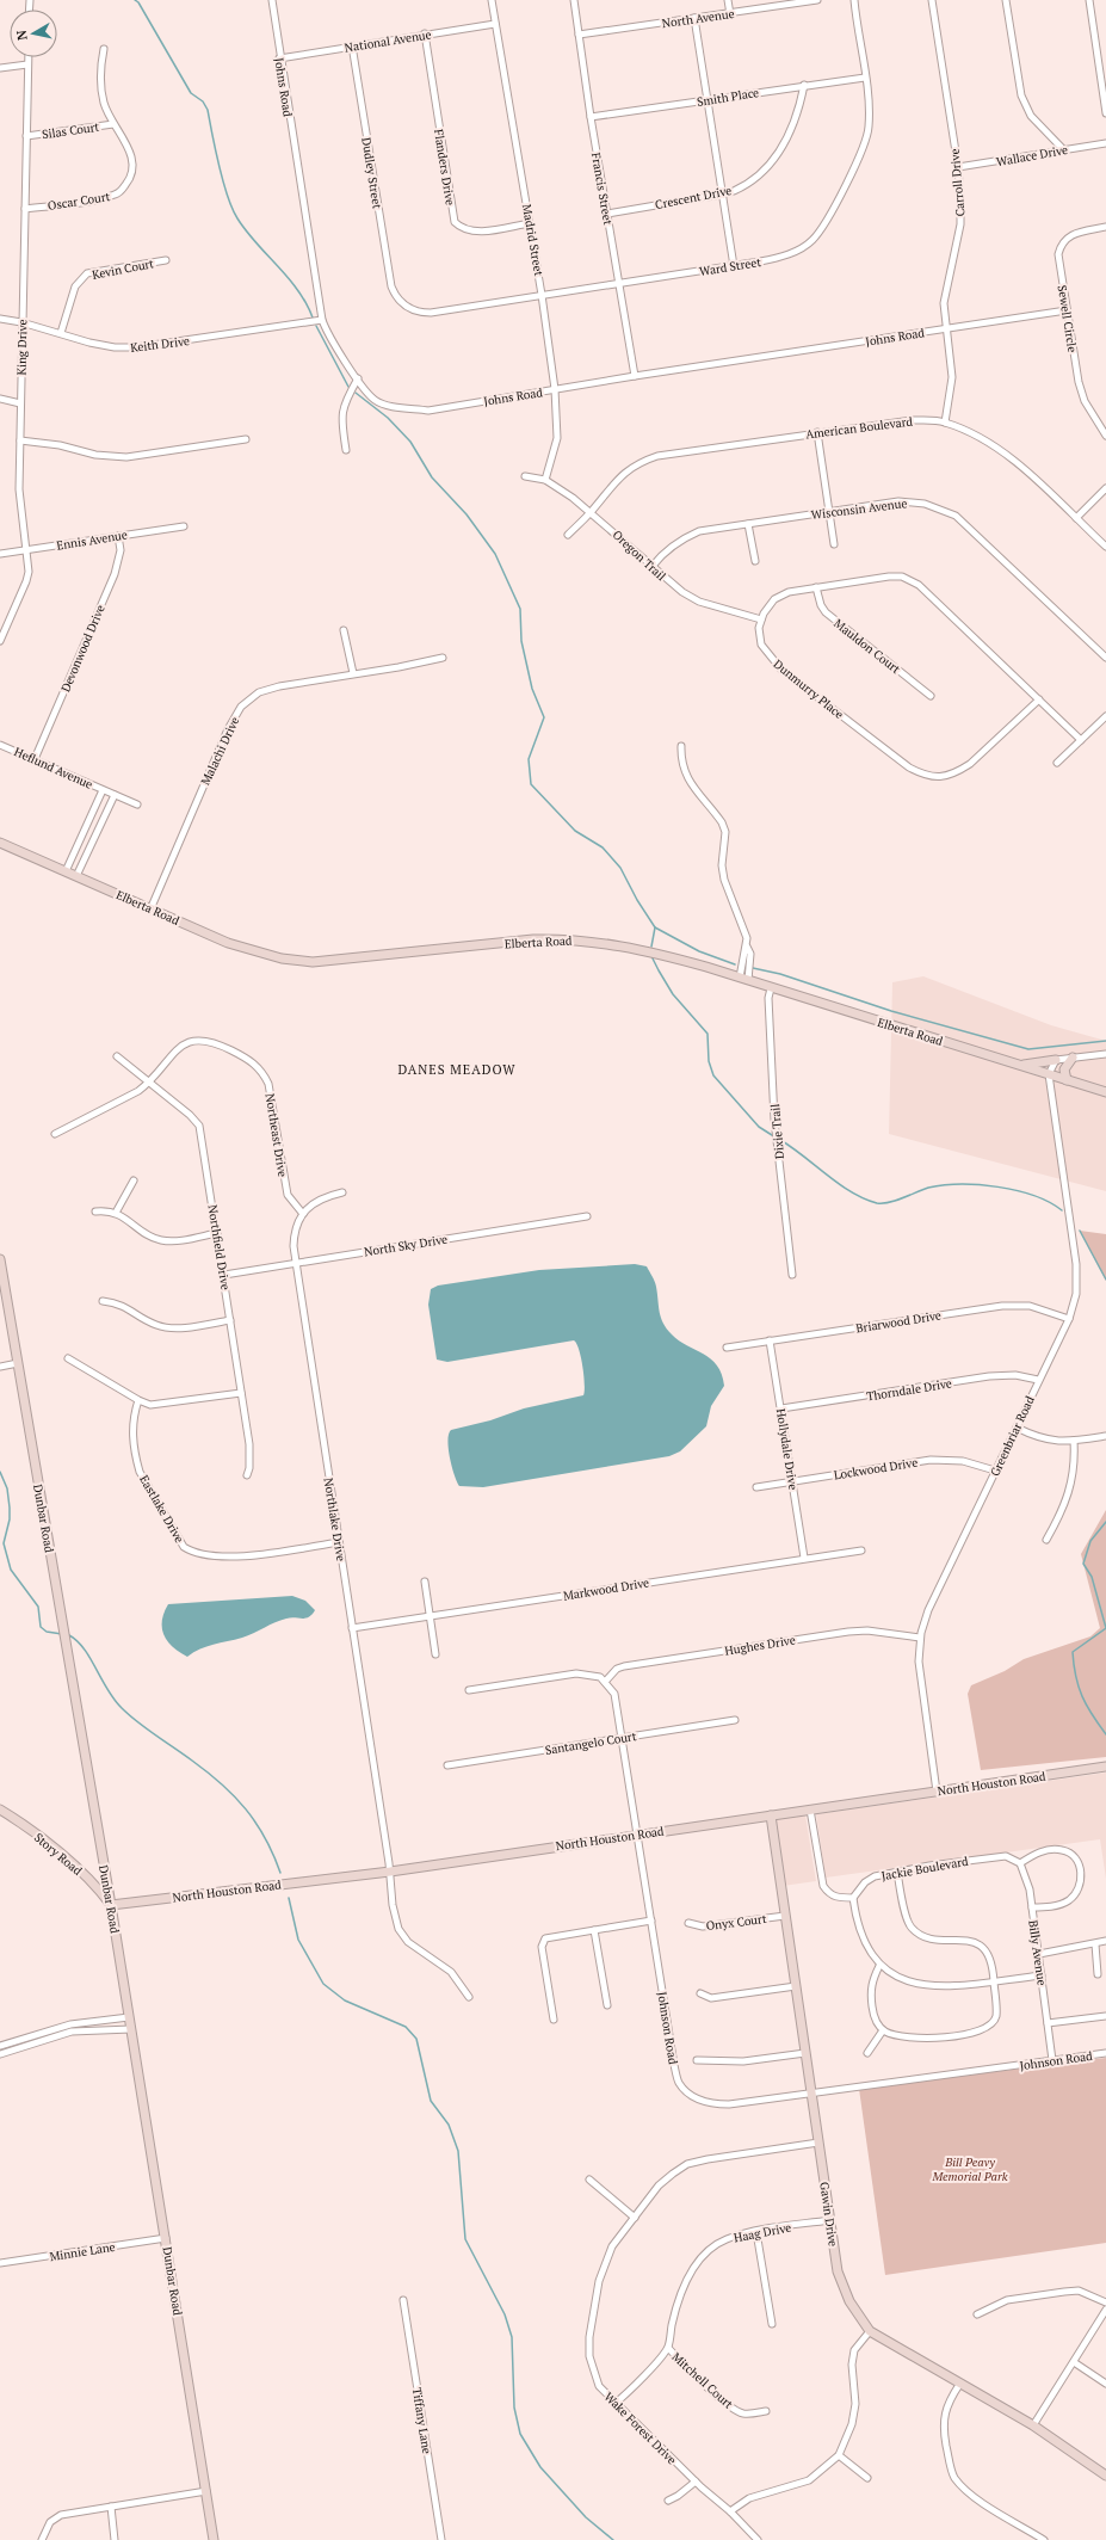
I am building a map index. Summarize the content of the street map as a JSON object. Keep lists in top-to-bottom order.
{
  "streets": {
    "street": [
      "North Avenue",
      "National Avenue",
      "Johns Road",
      "Smith Place",
      "Silas Court",
      "Wallace Drive",
      "Flanders Drive",
      "Dudley Street",
      "Carroll Drive",
      "Francis Street",
      "Crescent Drive",
      "Oscar Court",
      "Madrid Street",
      "Ward Street",
      "Kevin Court",
      "Sewell Circle",
      "Keith Drive",
      "King Drive",
      "American Boulevard",
      "Wisconsin Avenue",
      "Ennis Avenue",
      "Oregon Trail",
      "Mauldon Court",
      "Devonwood Drive",
      "Dunmurry Place",
      "Malachi Drive",
      "Heflund Avenue",
      "Elberta Road",
      "Dixie Trail",
      "Northeast Drive",
      "North Sky Drive",
      "Northfield Drive",
      "Briarwood Drive",
      "Thorndale Drive",
      "Greenbriar Road",
      "Hollydale Drive",
      "Lockwood Drive",
      "Eastlake Drive",
      "Dunbar Road",
      "Northlake Drive",
      "Markwood Drive",
      "Hughes Drive",
      "Santangelo Court",
      "North Houston Road",
      "Story Road",
      "Jackie Boulevard",
      "Onyx Court",
      "Billy Avenue",
      "Johnson Road",
      "Gawin Drive",
      "Haag Drive",
      "Minnie Lane",
      "Mitchell Court",
      "Tiffany Lane",
      "Wake Forest Drive"
    ]
  },
  "crossings": [
    ["North Avenue", "Francis Street"],
    ["National Avenue", "Johns Road"],
    ["National Avenue", "Flanders Drive"],
    ["National Avenue", "Dudley Street"],
    ["National Avenue", "Madrid Street"],
    ["Johns Road", "Carroll Drive"],
    ["Johns Road", "Francis Street"],
    ["Johns Road", "Madrid Street"],
    ["Johns Road", "Sewell Circle"],
    ["Johns Road", "Keith Drive"],
    ["Smith Place", "Francis Street"],
    ["Smith Place", "Crescent Drive"],
    ["Smith Place", "Ward Street"],
    ["Silas Court", "Oscar Court"],
    ["Silas Court", "King Drive"],
    ["Wallace Drive", "Carroll Drive"],
    ["Flanders Drive", "Madrid Street"],
    ["Dudley Street", "Ward Street"],
    ["Carroll Drive", "American Boulevard"],
    ["Francis Street", "Crescent Drive"],
    ["Francis Street", "Ward Street"],
    ["Oscar Court", "King Drive"],
    ["Madrid Street", "Ward Street"],
    ["Madrid Street", "Oregon Trail"],
    ["Kevin Court", "Keith Drive"],
    ["Keith Drive", "King Drive"],
    ["King Drive", "Ennis Avenue"],
    ["American Boulevard", "Oregon Trail"],
    ["Wisconsin Avenue", "Oregon Trail"],
    ["Ennis Avenue", "Devonwood Drive"],
    ["Oregon Trail", "Dunmurry Place"],
    ["Devonwood Drive", "Heflund Avenue"],
    ["Malachi Drive", "Elberta Road"],
    ["Heflund Avenue", "Elberta Road"],
    ["Elberta Road", "Dixie Trail"],
    ["Elberta Road", "Greenbriar Road"],
    ["Northeast Drive", "Northfield Drive"],
    ["Northeast Drive", "Northlake Drive"],
    ["North Sky Drive", "Northfield Drive"],
    ["North Sky Drive", "Northlake Drive"],
    ["Briarwood Drive", "Greenbriar Road"],
    ["Briarwood Drive", "Hollydale Drive"],
    ["Thorndale Drive", "Greenbriar Road"],
    ["Thorndale Drive", "Hollydale Drive"],
    ["Greenbriar Road", "Lockwood Drive"],
    ["Greenbriar Road", "Hughes Drive"],
    ["Greenbriar Road", "North Houston Road"],
    ["Hollydale Drive", "Lockwood Drive"],
    ["Hollydale Drive", "Markwood Drive"],
    ["Eastlake Drive", "Northlake Drive"],
    ["Dunbar Road", "North Houston Road"],
    ["Dunbar Road", "Story Road"],
    ["Dunbar Road", "Minnie Lane"],
    ["Northlake Drive", "Markwood Drive"],
    ["Northlake Drive", "North Houston Road"],
    ["Hughes Drive", "Johnson Road"],
    ["Santangelo Court", "Johnson Road"],
    ["North Houston Road", "Story Road"],
    ["North Houston Road", "Johnson Road"],
    ["North Houston Road", "Gawin Drive"],
    ["Jackie Boulevard", "Billy Avenue"],
    ["Onyx Court", "Gawin Drive"],
    ["Billy Avenue", "Johnson Road"],
    ["Johnson Road", "Gawin Drive"],
    ["Gawin Drive", "Haag Drive"],
    ["Gawin Drive", "Wake Forest Drive"],
    ["Haag Drive", "Mitchell Court"],
    ["Haag Drive", "Wake Forest Drive"]
  ],
  "districts": ["DANES MEADOW"],
  "parks": ["Bill Peavy Memorial Park"],
  "north": "left"
}
